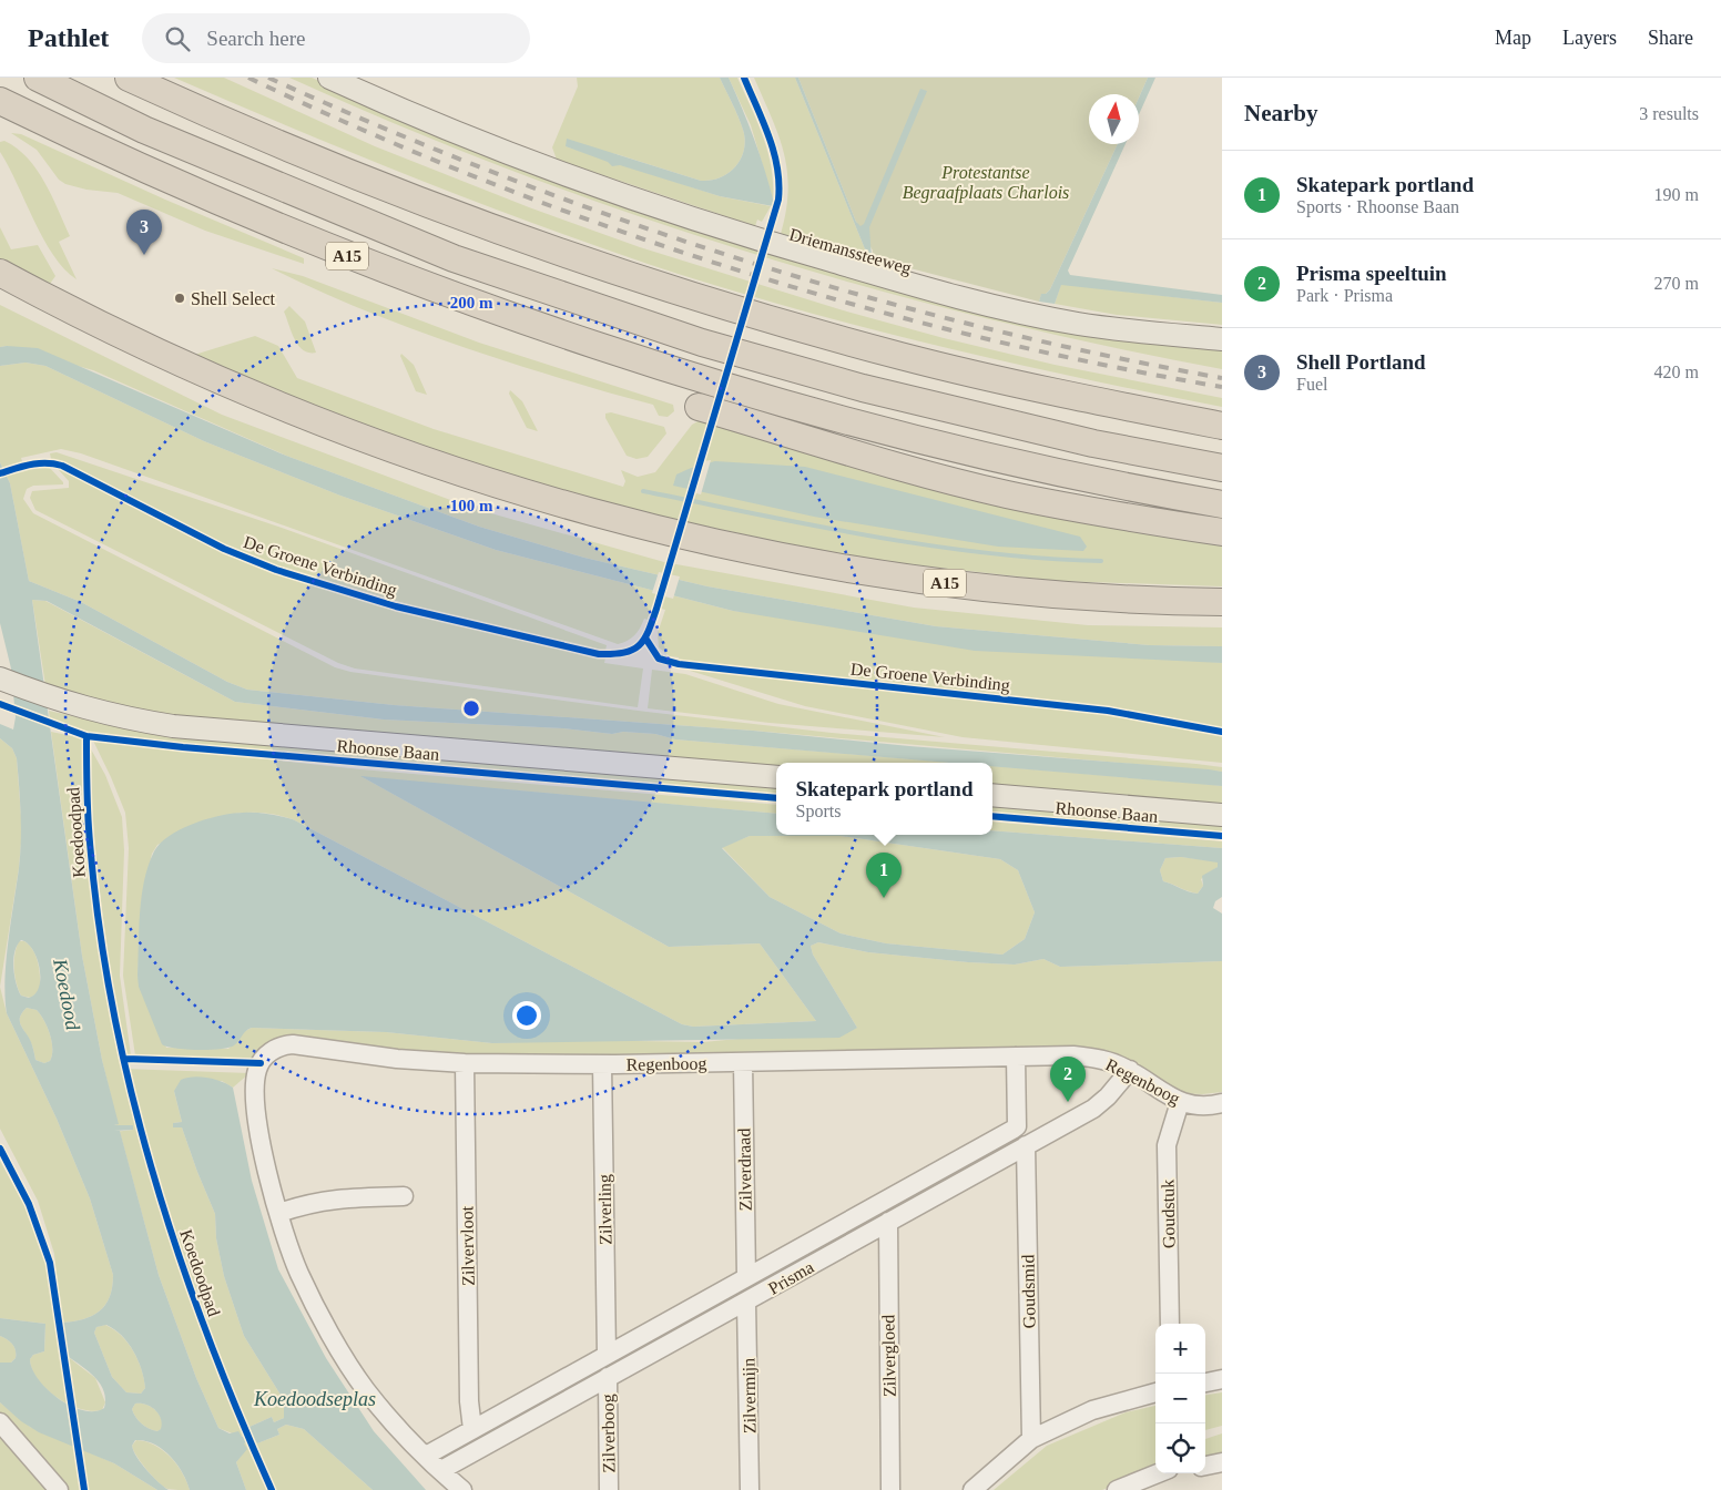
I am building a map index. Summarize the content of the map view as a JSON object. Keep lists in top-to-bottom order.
{
  "streets": {
    "highway": ["A15"],
    "main road": ["Driemanssteeweg", "Rhoonse Baan"],
    "street": [
      "Regenboog",
      "Zilverdraad",
      "Zilverling",
      "Goudstuk",
      "Zilvervloot",
      "Prisma",
      "Goudsmid",
      "Zilvergloed",
      "Zilvermijn",
      "Zilverboog"
    ],
    "cycle path": ["De Groene Verbinding", "Koedoodpad"]
  },
  "crossings": [
    ["Regenboog", "Zilverdraad"],
    ["Regenboog", "Zilverling"],
    ["Regenboog", "Goudstuk"],
    ["Regenboog", "Zilvervloot"],
    ["Regenboog", "Prisma"],
    ["Zilverdraad", "Prisma"],
    ["Zilverling", "Prisma"],
    ["Zilvervloot", "Prisma"],
    ["Prisma", "Goudsmid"],
    ["Prisma", "Zilvergloed"],
    ["Prisma", "Zilvermijn"],
    ["Prisma", "Zilverboog"]
  ],
  "water": ["Koedood", "Koedoodseplas"],
  "parks": ["Protestantse Begraafplaats Charlois"],
  "places": ["Shell Select"],
  "north": "top",
  "page": {
    "header": "Pathlet",
    "search": "Search here",
    "nav": ["Map", "Layers", "Share"],
    "heading": ["Nearby", "3 results"],
    "list": [
      {
        "mark": "1",
        "name": "Skatepark portland",
        "note": "Sports · Rhoonse Baan",
        "value": "190 m"
      },
      {
        "mark": "2",
        "name": "Prisma speeltuin",
        "note": "Park · Prisma",
        "value": "270 m"
      },
      {
        "mark": "3",
        "name": "Shell Portland",
        "note": "Fuel",
        "value": "420 m"
      }
    ],
    "pins": ["3", "1", "2"],
    "popup": ["Skatepark portland", "Sports"],
    "map_buttons": ["+", "−"]
  },
  "rings": ["200 m", "100 m"]
}
